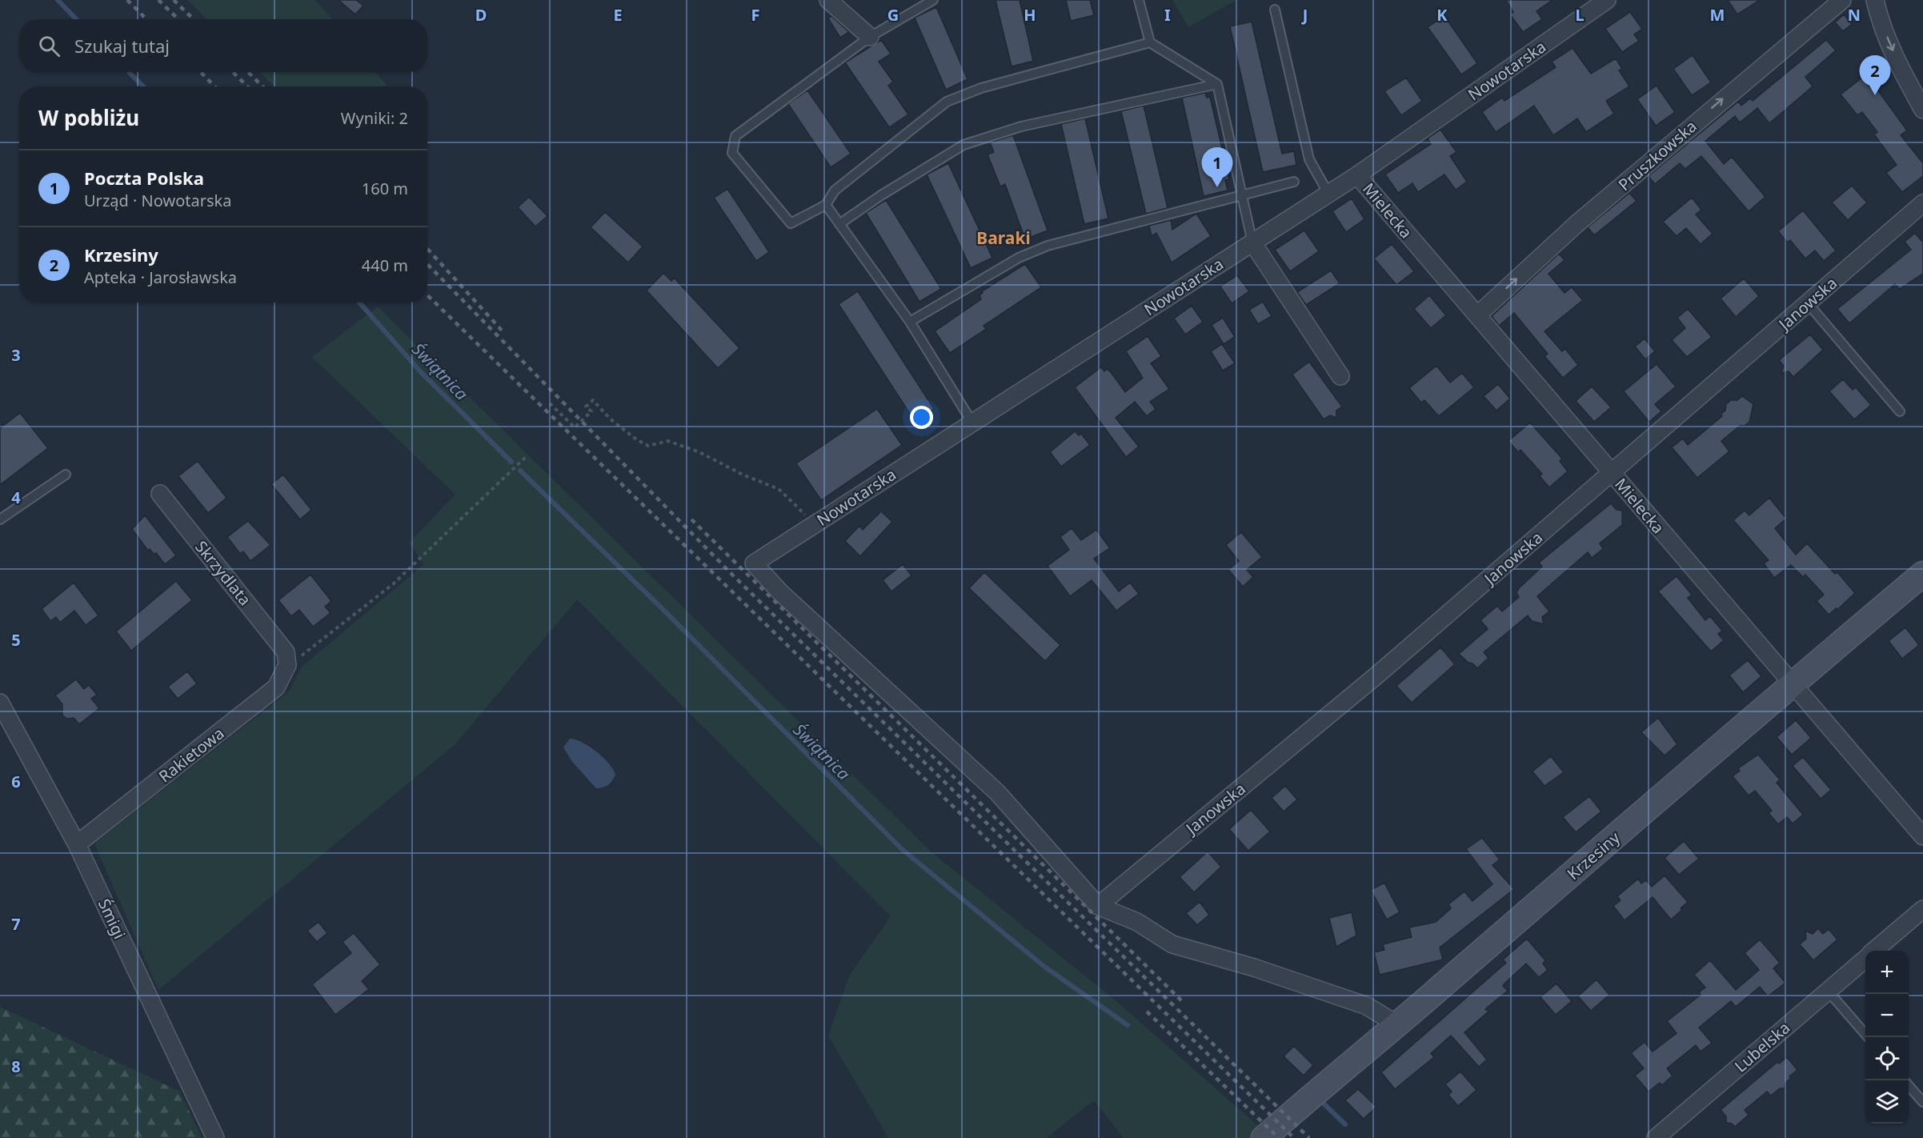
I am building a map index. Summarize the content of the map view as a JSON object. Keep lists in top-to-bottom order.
{
  "streets": {
    "street": [
      "Nowotarska",
      "Pruszkowska",
      "Mielecka",
      "Janowska",
      "Skrzydlata",
      "Rakietowa",
      "Krzesiny",
      "Śmigi",
      "Lubelska"
    ]
  },
  "crossings": [
    ["Nowotarska", "Mielecka"],
    ["Nowotarska", "Janowska"],
    ["Pruszkowska", "Mielecka"],
    ["Mielecka", "Janowska"],
    ["Mielecka", "Krzesiny"],
    ["Skrzydlata", "Rakietowa"],
    ["Rakietowa", "Śmigi"]
  ],
  "one_way": ["Pruszkowska"],
  "districts": ["Baraki"],
  "water": ["Świątnica"],
  "page": {
    "search": "Szukaj tutaj",
    "pins": ["2", "1"],
    "heading": ["W pobliżu", "Wyniki: 2"],
    "list": [
      {
        "mark": "1",
        "name": "Poczta Polska",
        "note": "Urząd · Nowotarska",
        "value": "160 m"
      },
      {
        "mark": "2",
        "name": "Krzesiny",
        "note": "Apteka · Jarosławska",
        "value": "440 m"
      }
    ],
    "map_buttons": ["+", "−"]
  },
  "grid": {
    "columns": [
      "D",
      "E",
      "F",
      "G",
      "H",
      "I",
      "J",
      "K",
      "L",
      "M",
      "N"
    ],
    "rows": [
      "3",
      "4",
      "5",
      "6",
      "7",
      "8"
    ]
  }
}
